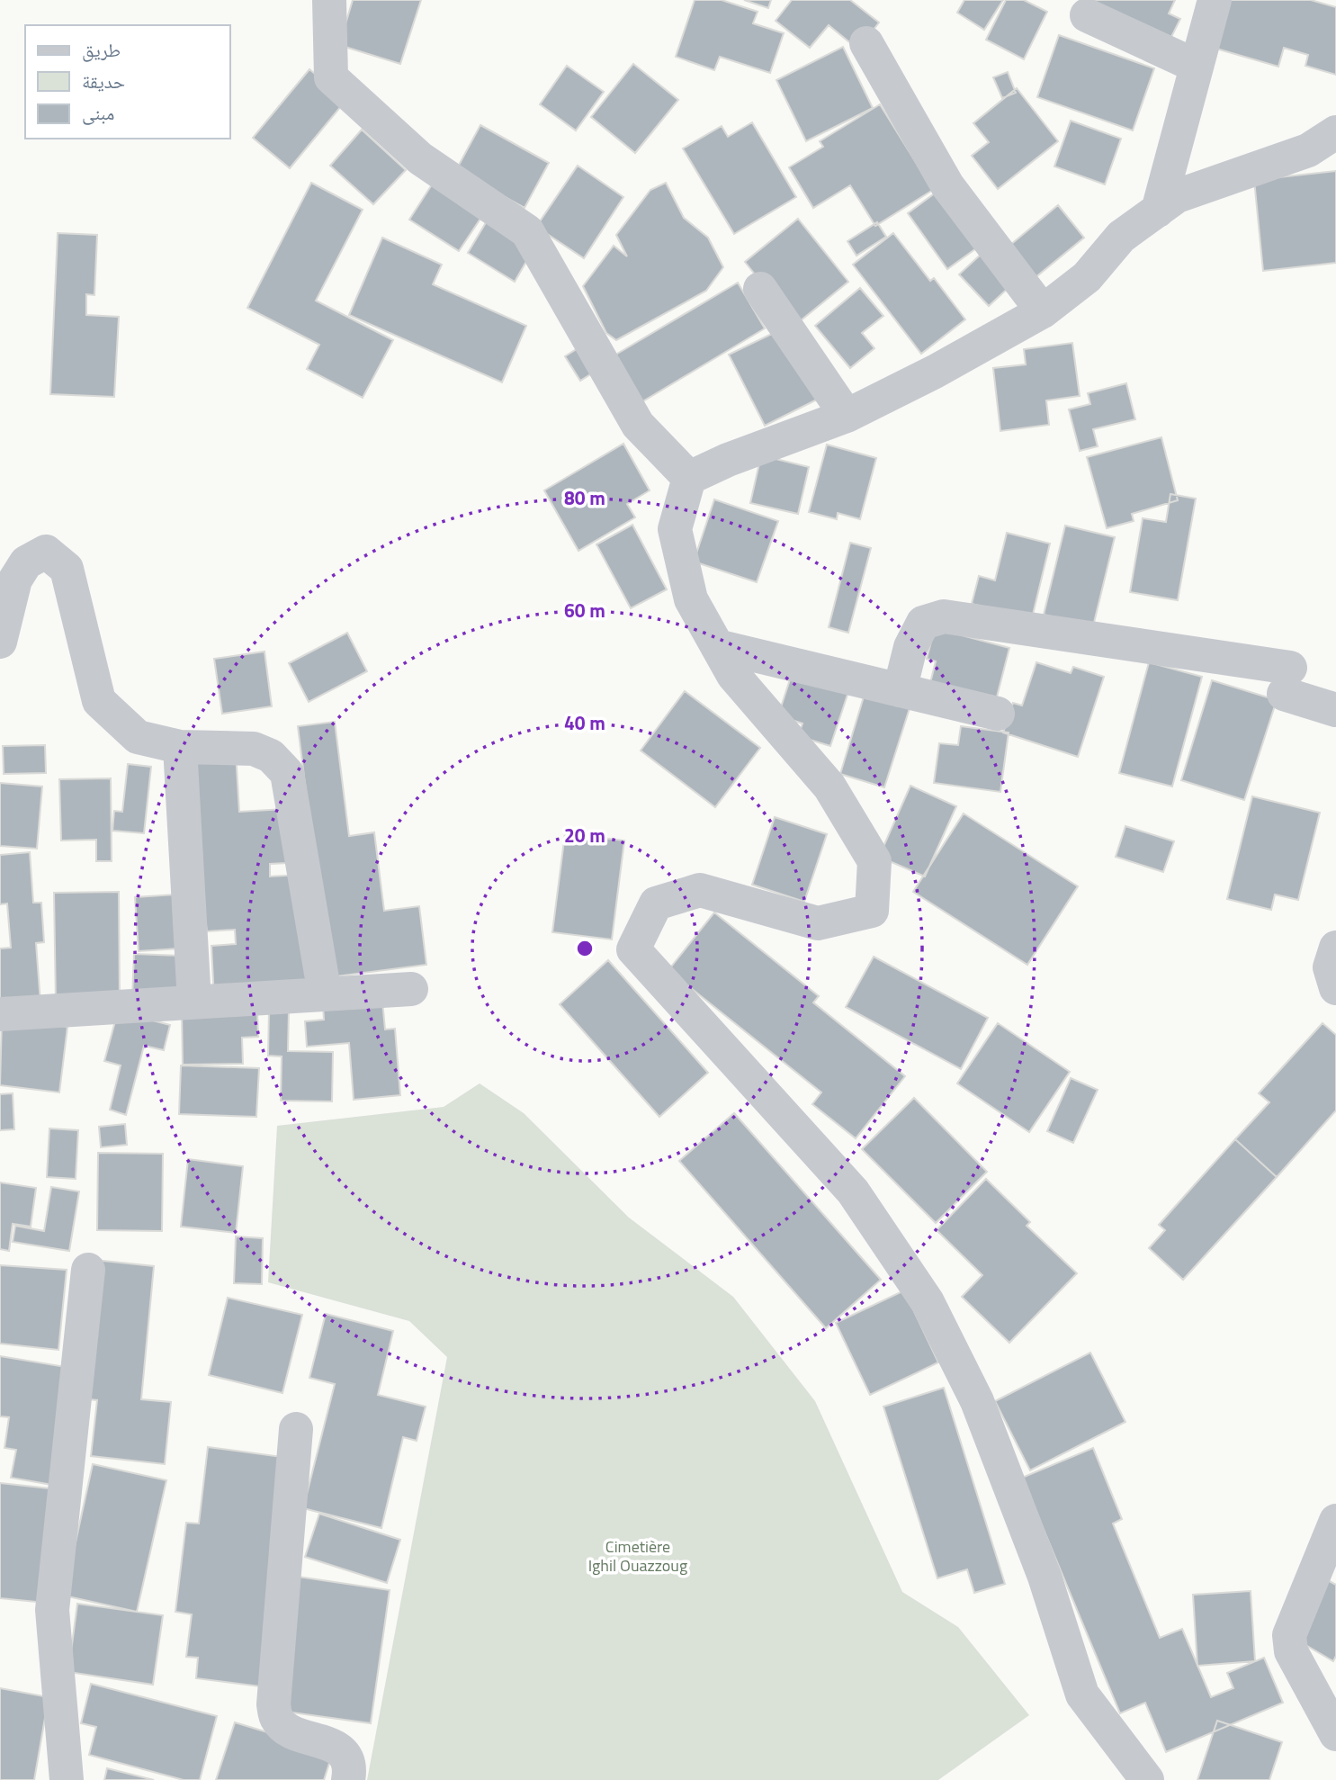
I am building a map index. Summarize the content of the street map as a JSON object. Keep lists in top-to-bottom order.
{
  "parks": ["Cimetière Ighil Ouazzoug"],
  "legend": ["طريق", "حديقة", "مبنى"],
  "rings": [
    "80 m",
    "60 m",
    "40 m",
    "20 m"
  ]
}
